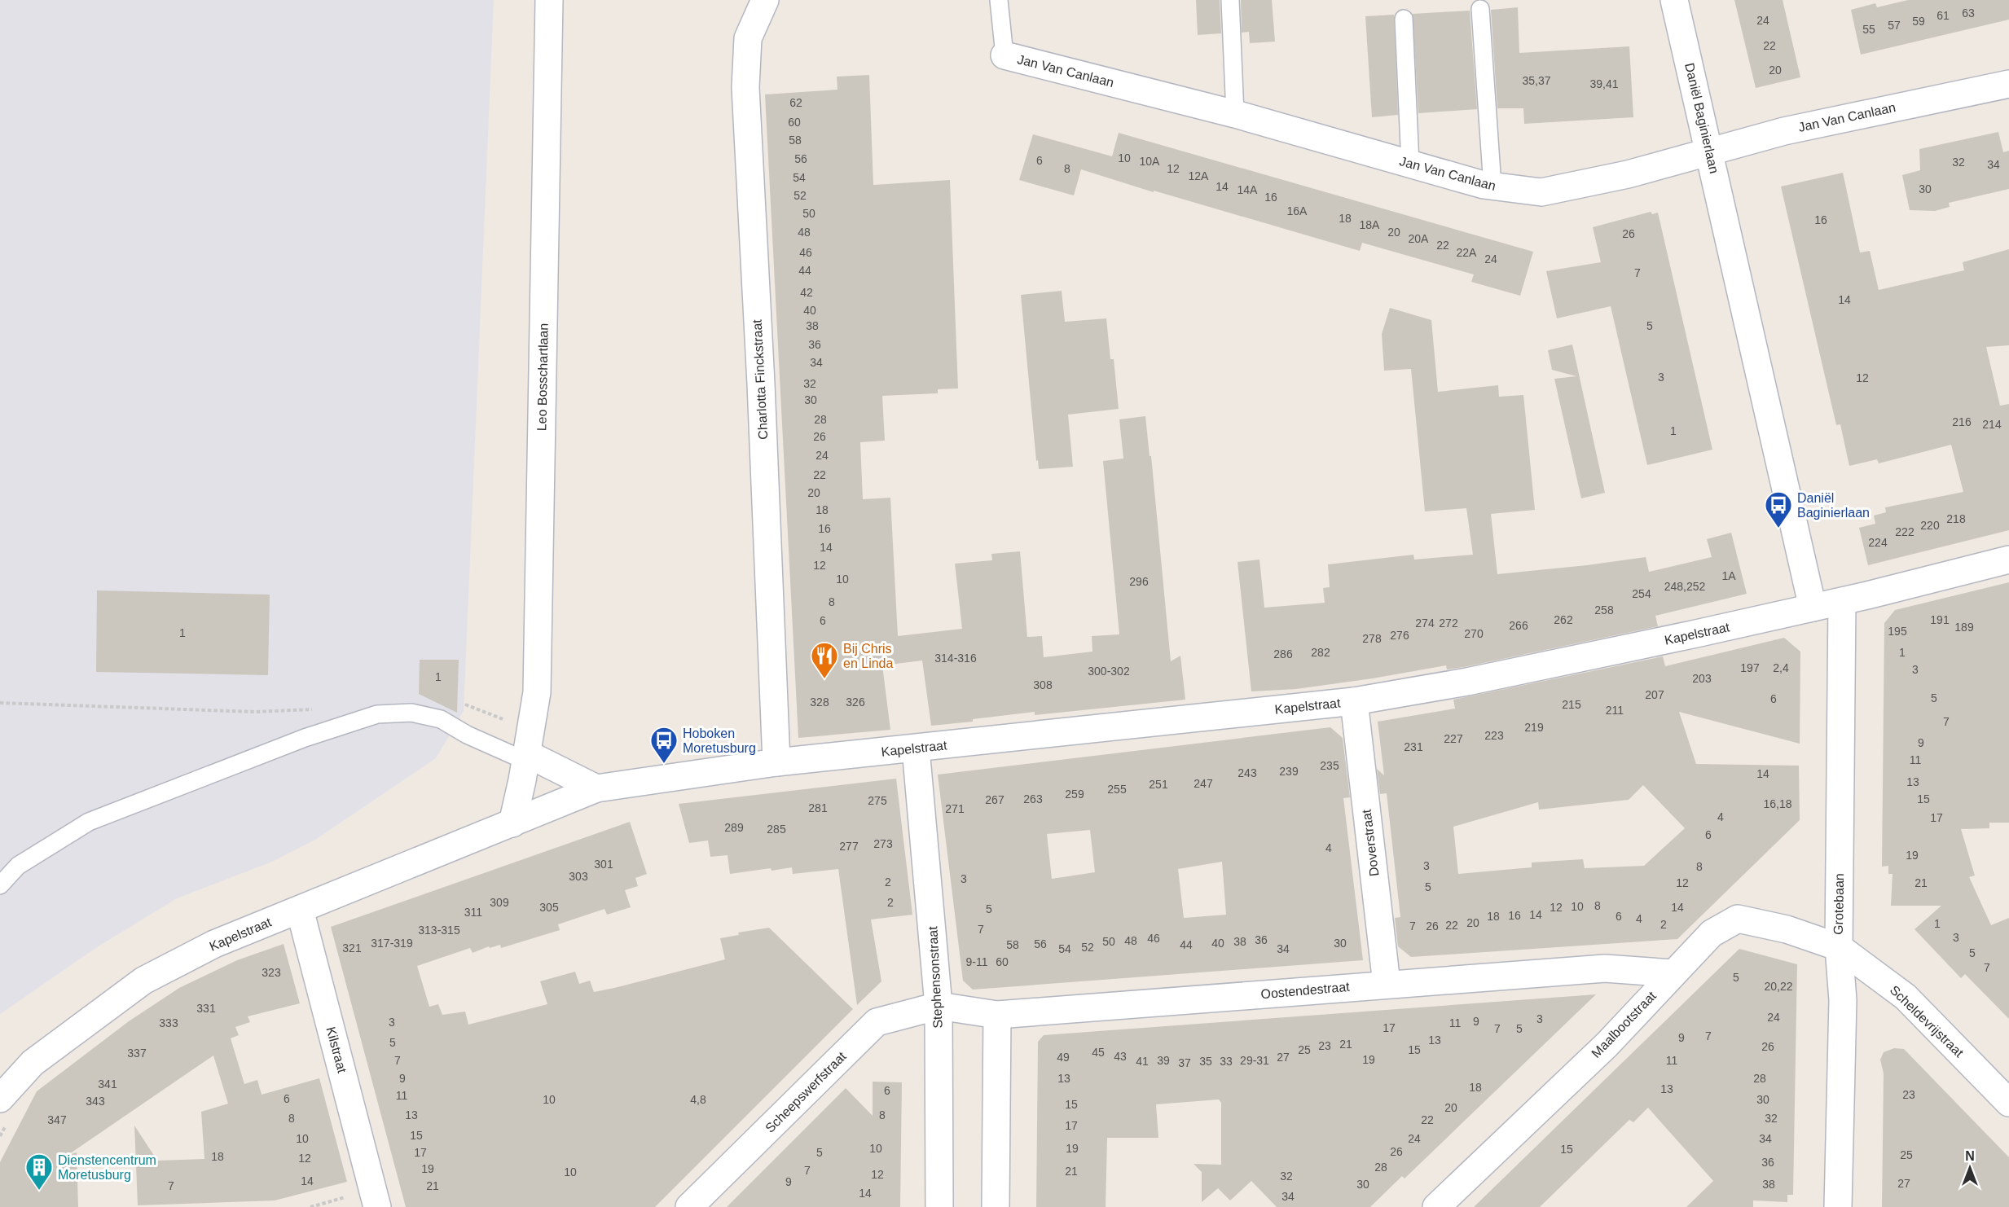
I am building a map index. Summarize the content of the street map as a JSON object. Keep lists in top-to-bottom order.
{
  "streets": {
    "street": [
      "Jan Van Canlaan",
      "Daniël Baginierlaan",
      "Leo Bosschartlaan",
      "Charlotta Finckstraat",
      "Kapelstraat",
      "Doverstraat",
      "Grotebaan",
      "Stephensonstraat",
      "Oostendestraat",
      "Scheldevrijstraat",
      "Maalbootstraat",
      "Kilstraat",
      "Scheepswerfstraat"
    ]
  },
  "crossings": [
    ["Jan Van Canlaan", "Daniël Baginierlaan"],
    ["Daniël Baginierlaan", "Kapelstraat"],
    ["Charlotta Finckstraat", "Kapelstraat"],
    ["Kapelstraat", "Doverstraat"],
    ["Kapelstraat", "Grotebaan"],
    ["Kapelstraat", "Stephensonstraat"],
    ["Kapelstraat", "Kilstraat"],
    ["Doverstraat", "Oostendestraat"],
    ["Grotebaan", "Scheldevrijstraat"],
    ["Grotebaan", "Maalbootstraat"],
    ["Stephensonstraat", "Oostendestraat"],
    ["Stephensonstraat", "Scheepswerfstraat"],
    ["Oostendestraat", "Maalbootstraat"],
    ["Oostendestraat", "Scheepswerfstraat"],
    ["Scheldevrijstraat", "Maalbootstraat"]
  ],
  "places": {
    "bus stop": ["Daniël Baginierlaan", "Hoboken Moretusburg"],
    "restaurant": ["Bij Chris en Linda"],
    "building": ["Dienstencentrum Moretusburg"]
  },
  "house_numbers": [
    "63",
    "61",
    "24",
    "59",
    "57",
    "55",
    "22",
    "20",
    "35,37",
    "39,41",
    "62",
    "60",
    "58",
    "10",
    "56",
    "6",
    "10A",
    "32",
    "34",
    "8",
    "12",
    "12A",
    "54",
    "14",
    "30",
    "14A",
    "52",
    "16",
    "16A",
    "50",
    "18",
    "16",
    "18A",
    "48",
    "20",
    "26",
    "20A",
    "22",
    "46",
    "22A",
    "24",
    "44",
    "7",
    "42",
    "14",
    "40",
    "38",
    "5",
    "36",
    "34",
    "3",
    "12",
    "32",
    "30",
    "28",
    "216",
    "214",
    "1",
    "26",
    "24",
    "22",
    "20",
    "18",
    "218",
    "220",
    "16",
    "222",
    "224",
    "14",
    "12",
    "1A",
    "10",
    "296",
    "248,252",
    "254",
    "8",
    "258",
    "262",
    "191",
    "6",
    "274",
    "272",
    "266",
    "189",
    "195",
    "1",
    "270",
    "276",
    "278",
    "282",
    "1",
    "286",
    "314-316",
    "197",
    "2,4",
    "3",
    "300-302",
    "1",
    "203",
    "308",
    "207",
    "5",
    "6",
    "328",
    "326",
    "215",
    "211",
    "7",
    "219",
    "223",
    "227",
    "9",
    "231",
    "11",
    "235",
    "239",
    "243",
    "14",
    "13",
    "247",
    "251",
    "255",
    "259",
    "263",
    "15",
    "267",
    "275",
    "16,18",
    "281",
    "271",
    "4",
    "17",
    "289",
    "285",
    "6",
    "273",
    "277",
    "4",
    "19",
    "301",
    "3",
    "8",
    "303",
    "3",
    "2",
    "12",
    "21",
    "5",
    "309",
    "2",
    "8",
    "10",
    "305",
    "12",
    "14",
    "5",
    "311",
    "14",
    "16",
    "18",
    "6",
    "4",
    "20",
    "1",
    "2",
    "22",
    "7",
    "26",
    "7",
    "313-315",
    "3",
    "46",
    "36",
    "48",
    "50",
    "38",
    "317-319",
    "40",
    "30",
    "56",
    "58",
    "44",
    "52",
    "321",
    "54",
    "34",
    "5",
    "9-11",
    "60",
    "7",
    "323",
    "5",
    "20,22",
    "331",
    "24",
    "3",
    "9",
    "3",
    "333",
    "11",
    "17",
    "7",
    "5",
    "7",
    "9",
    "13",
    "5",
    "21",
    "23",
    "26",
    "25",
    "15",
    "45",
    "337",
    "43",
    "49",
    "27",
    "19",
    "7",
    "39",
    "29-31",
    "11",
    "41",
    "35",
    "33",
    "37",
    "9",
    "13",
    "28",
    "341",
    "18",
    "13",
    "6",
    "23",
    "11",
    "6",
    "10",
    "4,8",
    "30",
    "343",
    "15",
    "20",
    "13",
    "8",
    "8",
    "32",
    "347",
    "22",
    "17",
    "15",
    "10",
    "24",
    "34",
    "10",
    "19",
    "15",
    "26",
    "17",
    "5",
    "25",
    "18",
    "12",
    "36",
    "28",
    "19",
    "7",
    "21",
    "10",
    "12",
    "32",
    "14",
    "9",
    "27",
    "30",
    "38",
    "7",
    "21",
    "14",
    "34"
  ],
  "north": "top"
}
